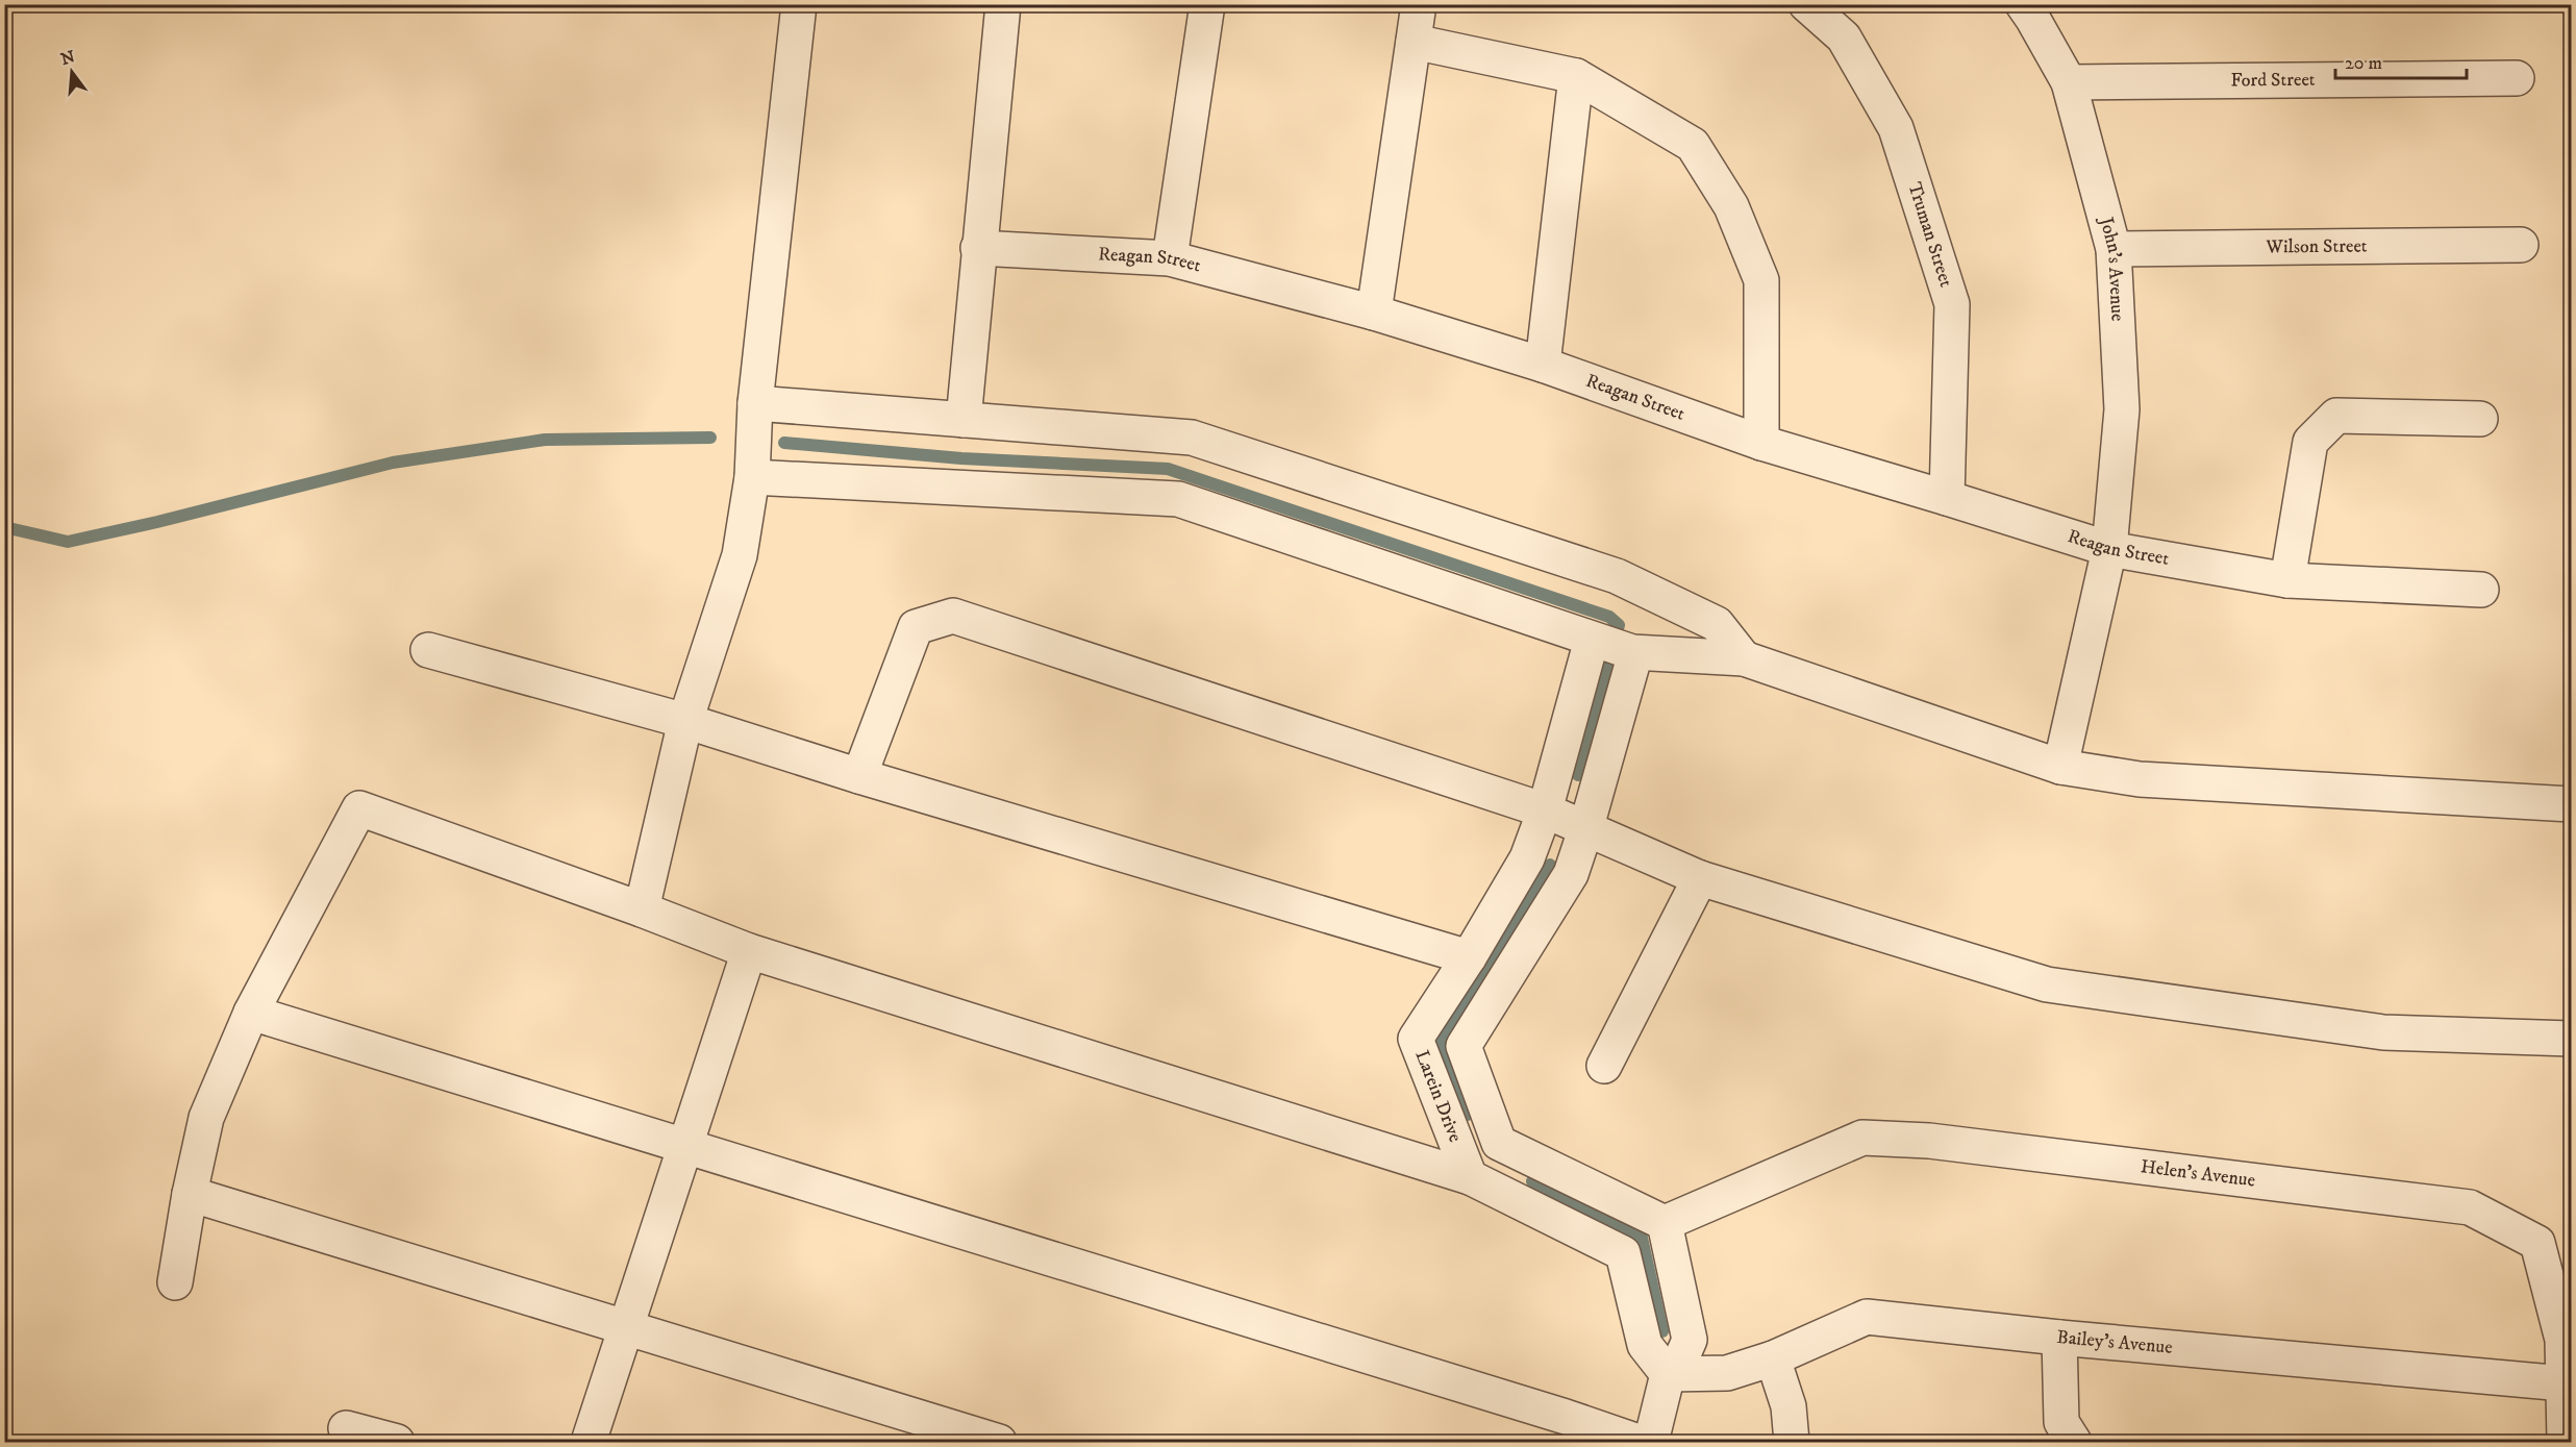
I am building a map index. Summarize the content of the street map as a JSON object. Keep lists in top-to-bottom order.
{
  "streets": {
    "street": [
      "Ford Street",
      "Truman Street",
      "Wilson Street",
      "Reagan Street",
      "John's Avenue",
      "Larein Drive",
      "Helen's Avenue",
      "Bailey's Avenue"
    ]
  },
  "crossings": [
    ["Ford Street", "John's Avenue"],
    ["Truman Street", "Reagan Street"],
    ["Wilson Street", "John's Avenue"],
    ["Reagan Street", "John's Avenue"],
    ["Helen's Avenue", "Bailey's Avenue"]
  ],
  "scale_bar": "20 m",
  "north": "top"
}
